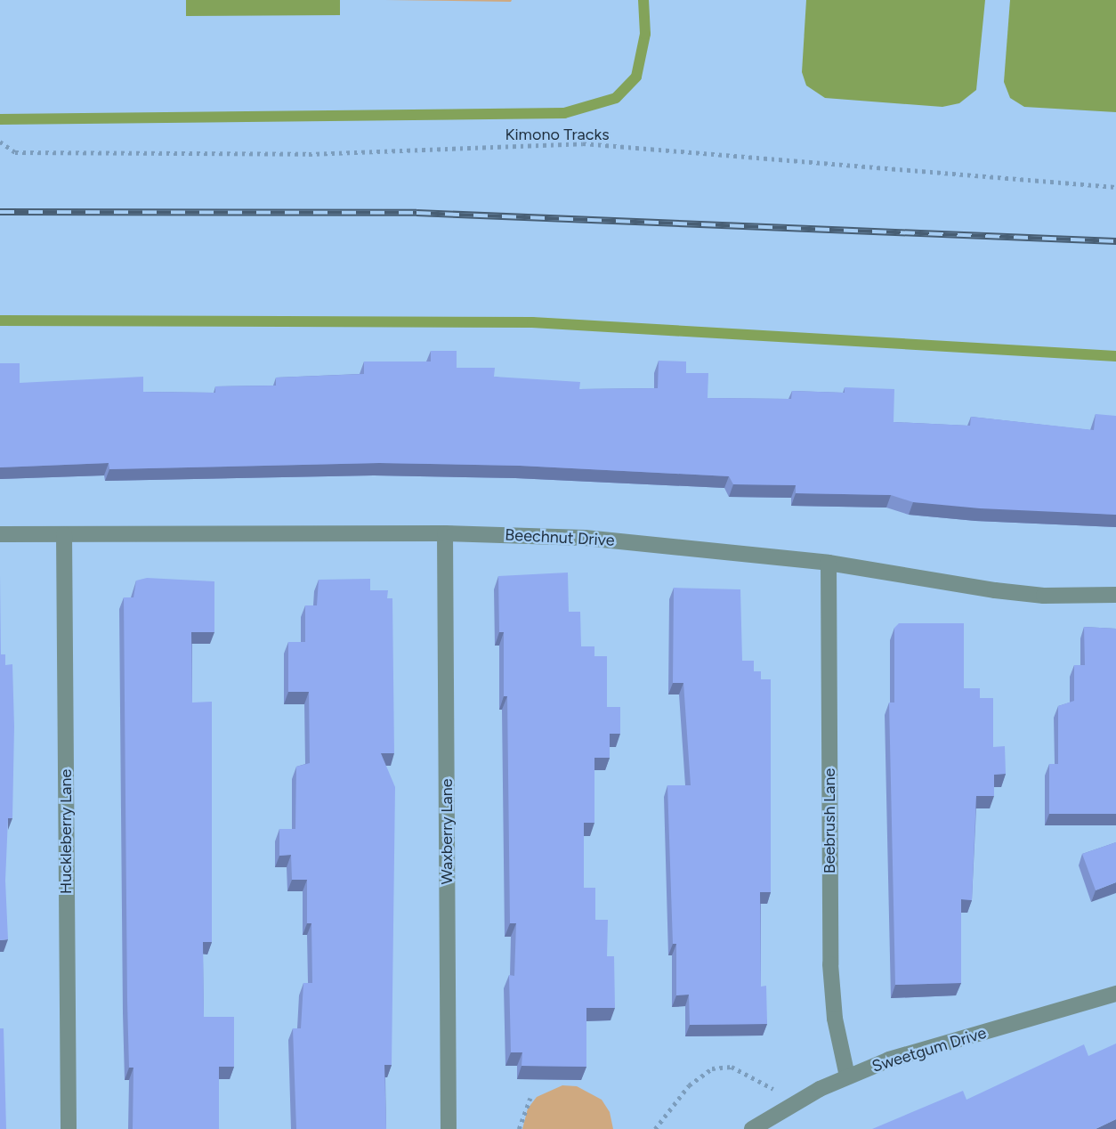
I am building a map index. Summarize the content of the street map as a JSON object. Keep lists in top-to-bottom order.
{
  "streets": {
    "street": [
      "Beechnut Drive",
      "Beebrush Lane",
      "Huckleberry Lane",
      "Waxberry Lane",
      "Sweetgum Drive"
    ],
    "path": ["Kimono Tracks"]
  },
  "crossings": [
    ["Beechnut Drive", "Beebrush Lane"],
    ["Beechnut Drive", "Huckleberry Lane"],
    ["Beechnut Drive", "Waxberry Lane"],
    ["Beebrush Lane", "Sweetgum Drive"]
  ]
}
